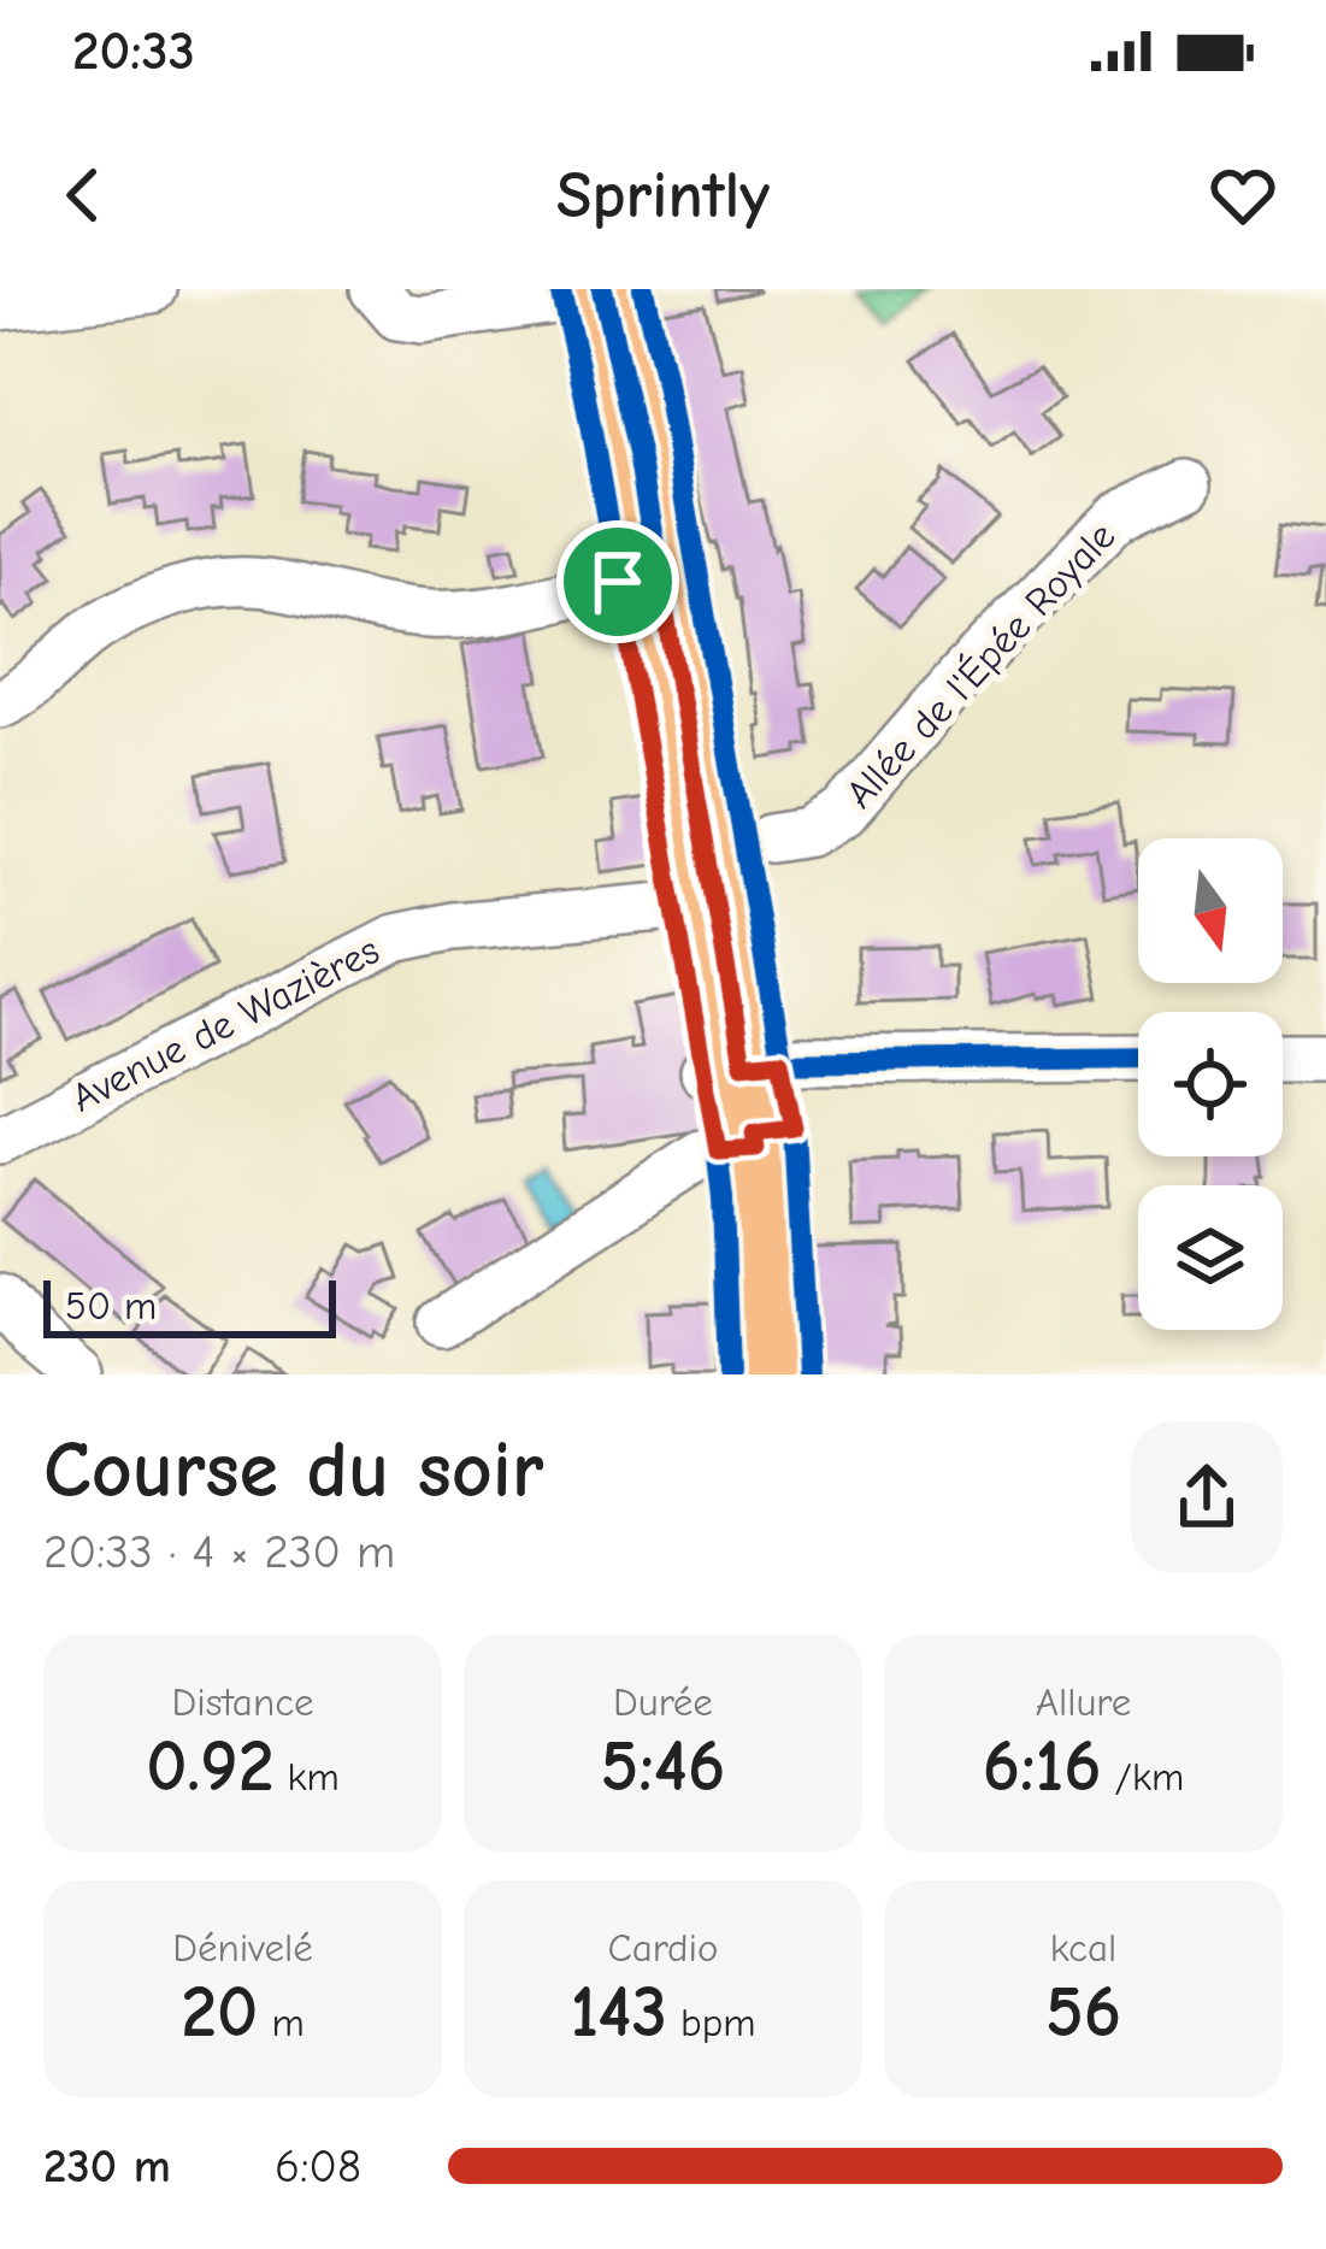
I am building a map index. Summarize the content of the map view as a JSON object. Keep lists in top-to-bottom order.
{
  "streets": {
    "street": ["Allée de l'Épée Royale", "Avenue de Wazières"]
  },
  "scale_bar": "50 m",
  "north": "bottom",
  "page": {
    "status": "20:33",
    "header": "Sprintly",
    "scale": "50 m",
    "heading": ["Course du soir", "20:33 · 4 × 230 m"],
    "stats": [
      ["Distance", "0.92 km"],
      ["Durée", "5:46"],
      ["Allure", "6:16 /km"],
      ["Dénivelé", "20 m"],
      ["Cardio", "143 bpm"],
      ["kcal", "56"]
    ],
    "list": [
      {
        "name": "230 m",
        "note": "6:08"
      }
    ]
  }
}
